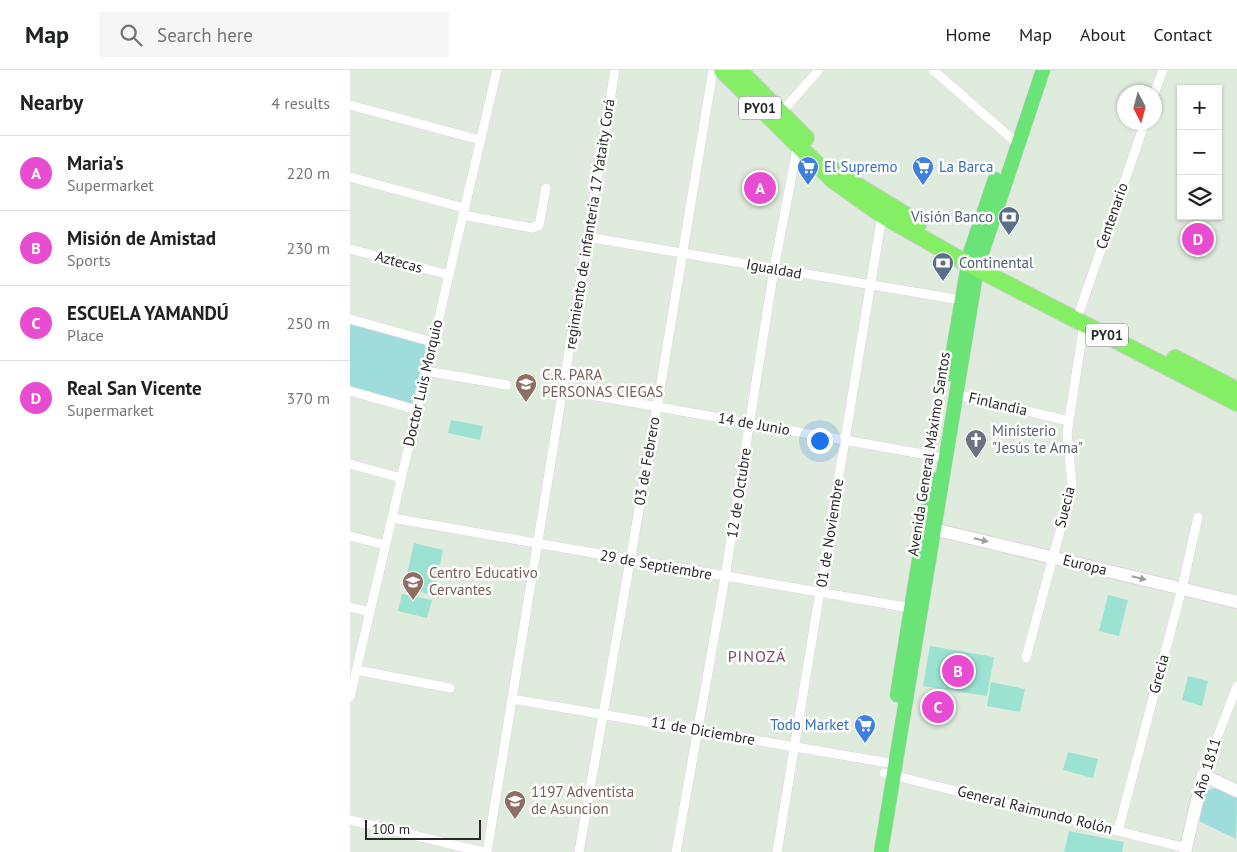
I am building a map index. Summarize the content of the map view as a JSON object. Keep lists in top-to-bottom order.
{
  "streets": {
    "highway": ["PY01"],
    "main road": ["Avenida General Máximo Santos"],
    "street": [
      "Centenario",
      "regimiento de infanteria 17 Yataity Corá",
      "Aztecas",
      "Igualdad",
      "Doctor Luis Morquio",
      "Finlandia",
      "14 de Junio",
      "03 de Febrero",
      "12 de Octubre",
      "Suecia",
      "01 de Noviembre",
      "29 de Septiembre",
      "Europa",
      "Grecia",
      "11 de Diciembre",
      "Año 1811",
      "General Raimundo Rolón"
    ]
  },
  "crossings": [
    ["PY01", "Centenario"],
    ["PY01", "Avenida General Máximo Santos"],
    ["PY01", "12 de Octubre"],
    ["PY01", "Suecia"],
    ["PY01", "01 de Noviembre"],
    ["Centenario", "Suecia"],
    ["regimiento de infanteria 17 Yataity Corá", "Igualdad"],
    ["regimiento de infanteria 17 Yataity Corá", "14 de Junio"],
    ["regimiento de infanteria 17 Yataity Corá", "29 de Septiembre"],
    ["regimiento de infanteria 17 Yataity Corá", "11 de Diciembre"],
    ["Aztecas", "Doctor Luis Morquio"],
    ["Igualdad", "Avenida General Máximo Santos"],
    ["Igualdad", "03 de Febrero"],
    ["Igualdad", "12 de Octubre"],
    ["Igualdad", "01 de Noviembre"],
    ["Doctor Luis Morquio", "29 de Septiembre"],
    ["Finlandia", "Avenida General Máximo Santos"],
    ["Finlandia", "Suecia"],
    ["14 de Junio", "Avenida General Máximo Santos"],
    ["14 de Junio", "03 de Febrero"],
    ["14 de Junio", "12 de Octubre"],
    ["14 de Junio", "01 de Noviembre"],
    ["Avenida General Máximo Santos", "29 de Septiembre"],
    ["Avenida General Máximo Santos", "Europa"],
    ["Avenida General Máximo Santos", "11 de Diciembre"],
    ["Avenida General Máximo Santos", "General Raimundo Rolón"],
    ["03 de Febrero", "29 de Septiembre"],
    ["03 de Febrero", "11 de Diciembre"],
    ["12 de Octubre", "29 de Septiembre"],
    ["12 de Octubre", "11 de Diciembre"],
    ["Suecia", "Europa"],
    ["01 de Noviembre", "29 de Septiembre"],
    ["01 de Noviembre", "11 de Diciembre"],
    ["Europa", "Grecia"],
    ["Grecia", "General Raimundo Rolón"],
    ["11 de Diciembre", "General Raimundo Rolón"],
    ["Año 1811", "General Raimundo Rolón"]
  ],
  "one_way": ["Europa"],
  "districts": ["PINOZÁ"],
  "places": {
    "supermarket": ["El Supremo", "La Barca", "Todo Market"],
    "bank": ["Visión Banco", "Continental"],
    "school or university": ["C.R. PARA PERSONAS CIEGAS", "Centro Educativo Cervantes", "1197 Adventista de Asuncion"],
    "church": ["Ministerio \"Jesús te Ama\""]
  },
  "scale_bar": "100 m",
  "north": "bottom",
  "page": {
    "header": "Map",
    "search": "Search here",
    "nav": [
      "Home",
      "Map",
      "About",
      "Contact"
    ],
    "heading": ["Nearby", "4 results"],
    "map_buttons": ["+", "−"],
    "list": [
      {
        "mark": "A",
        "name": "Maria's",
        "note": "Supermarket",
        "value": "220 m"
      },
      {
        "mark": "B",
        "name": "Misión de Amistad",
        "note": "Sports",
        "value": "230 m"
      },
      {
        "mark": "C",
        "name": "ESCUELA YAMANDÚ",
        "note": "Place",
        "value": "250 m"
      },
      {
        "mark": "D",
        "name": "Real San Vicente",
        "note": "Supermarket",
        "value": "370 m"
      }
    ],
    "pins": [
      "A",
      "D",
      "B",
      "C"
    ],
    "scale": "100 m"
  }
}
